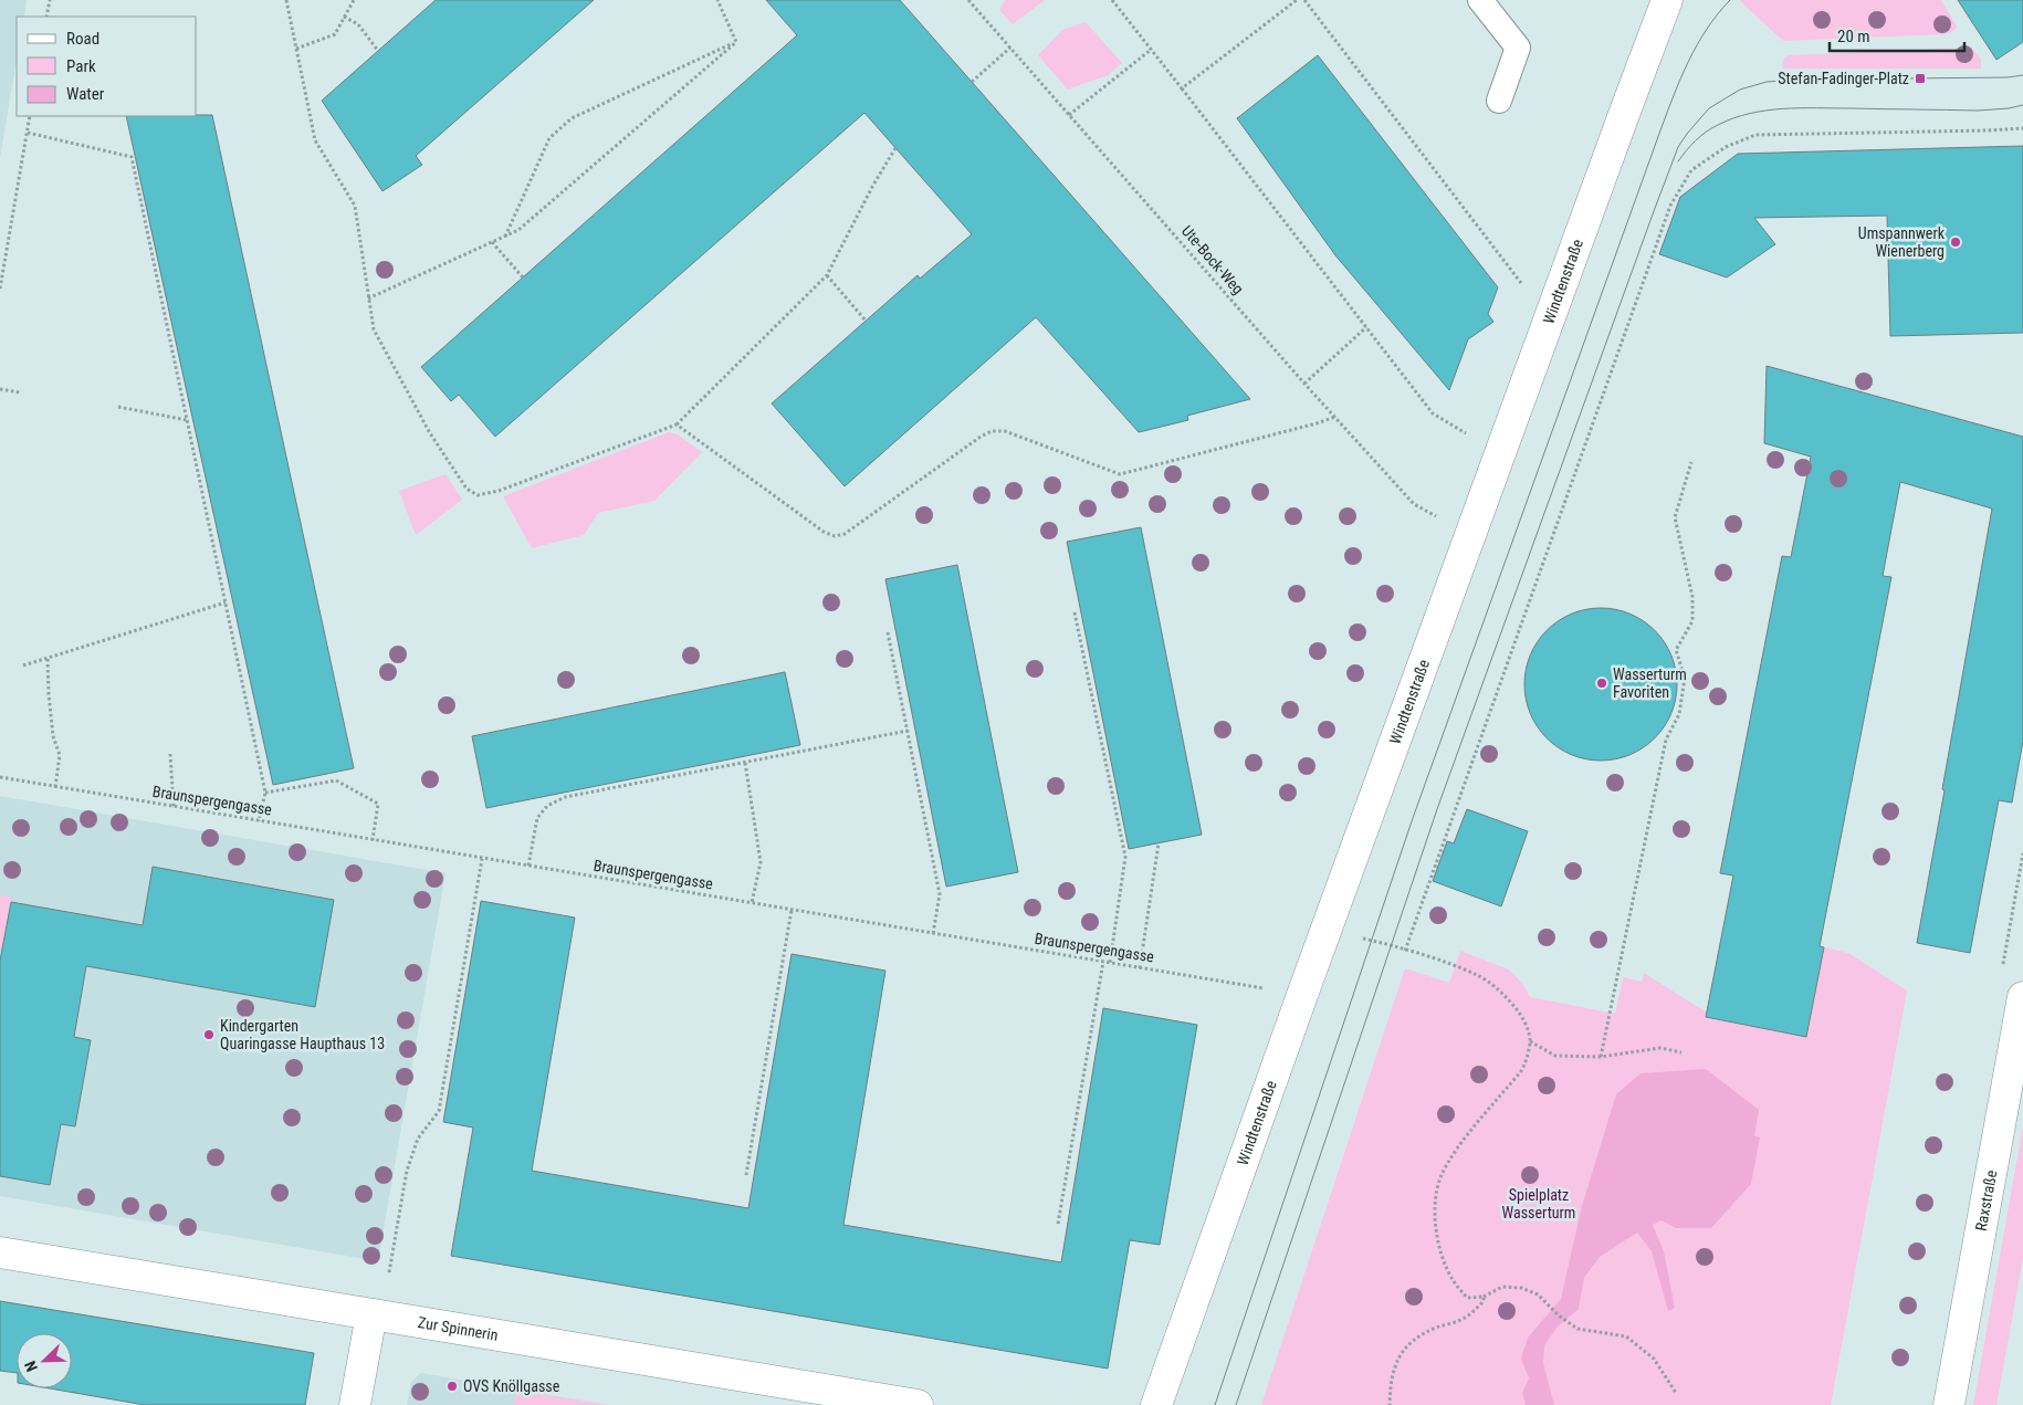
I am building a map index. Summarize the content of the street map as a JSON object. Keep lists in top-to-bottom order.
{
  "streets": {
    "street": ["Windtenstraße", "Raxstraße", "Zur Spinnerin"],
    "path": ["Ute-Bock-Weg", "Braunspergengasse"]
  },
  "crossings": [
    ["Windtenstraße", "Braunspergengasse"]
  ],
  "parks": ["Spielplatz Wasserturm"],
  "places": {
    "transit": ["Stefan-Fadinger-Platz"],
    "other": [
      "Umspannwerk Wienerberg",
      "Wasserturm Favoriten",
      "Kindergarten Quaringasse Haupthaus 13",
      "OVS Knöllgasse"
    ]
  },
  "legend": ["Road", "Park", "Water"],
  "scale_bar": "20 m",
  "north": "bottom left"
}
